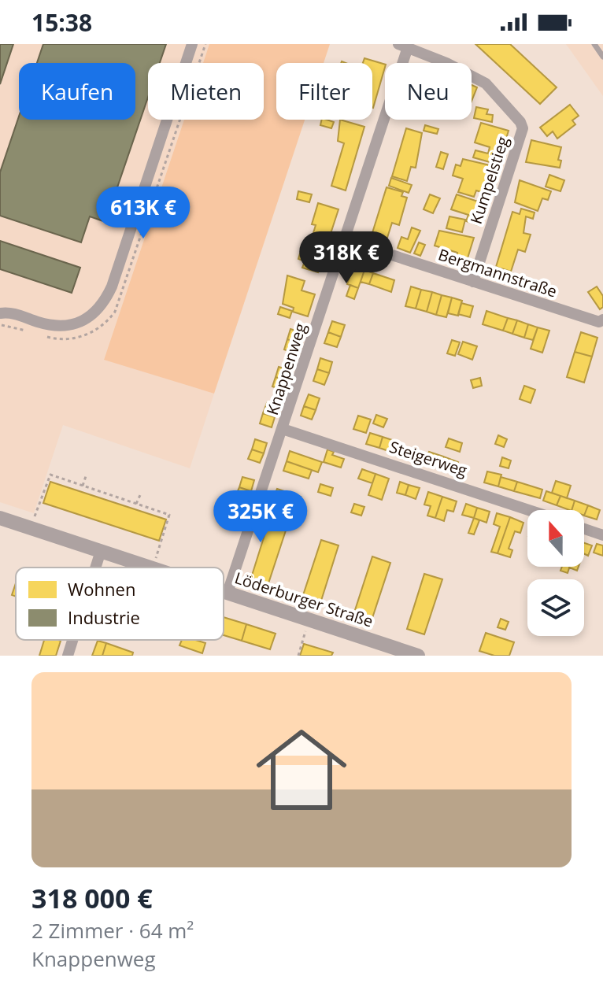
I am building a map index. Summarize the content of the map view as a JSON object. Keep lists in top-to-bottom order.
{
  "streets": {
    "street": [
      "Kumpelstieg",
      "Bergmannstraße",
      "Knappenweg",
      "Steigerweg",
      "Löderburger Straße"
    ]
  },
  "crossings": [
    ["Kumpelstieg", "Bergmannstraße"],
    ["Kumpelstieg", "Knappenweg"],
    ["Bergmannstraße", "Knappenweg"],
    ["Knappenweg", "Steigerweg"],
    ["Knappenweg", "Löderburger Straße"]
  ],
  "legend": ["Wohnen", "Industrie"],
  "north": "top",
  "page": {
    "status": "15:38",
    "chip": [
      "Kaufen",
      "Mieten",
      "Filter",
      "Neu"
    ],
    "price": ["613K €", "318K €", "325K €"],
    "list": [
      {
        "name": "318 000 €",
        "note": "2 Zimmer · 64 m² · Knappenweg"
      }
    ]
  }
}
